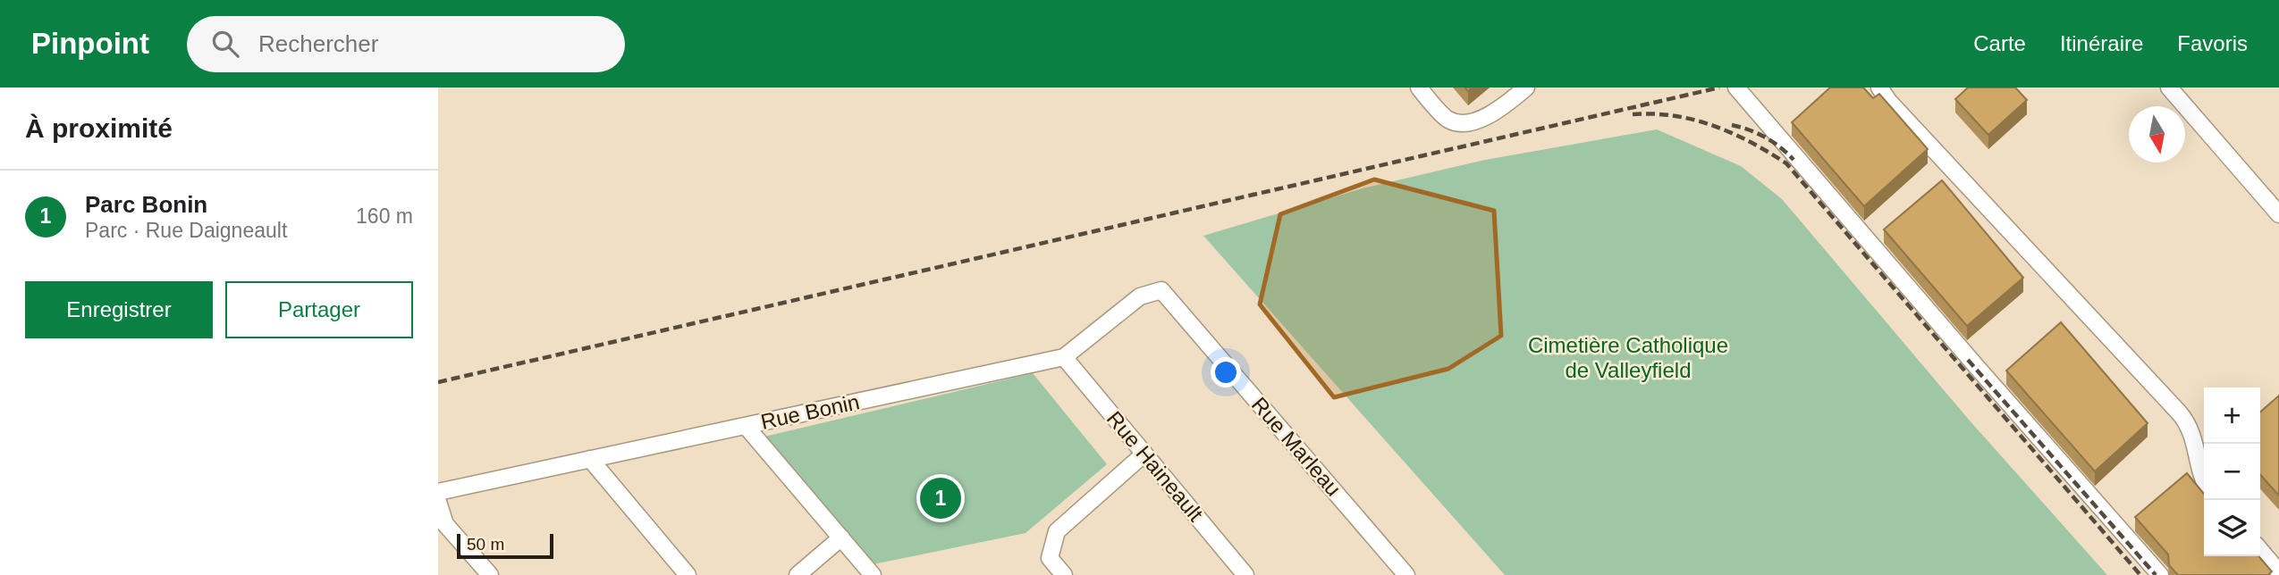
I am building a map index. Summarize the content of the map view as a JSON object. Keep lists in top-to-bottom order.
{
  "streets": {
    "street": ["Rue Bonin", "Rue Marleau", "Rue Haineault"]
  },
  "crossings": [
    ["Rue Bonin", "Rue Marleau"],
    ["Rue Bonin", "Rue Haineault"]
  ],
  "parks": ["Cimetière Catholique de Valleyfield"],
  "scale_bar": "50 m",
  "north": "bottom",
  "page": {
    "header": "Pinpoint",
    "search": "Rechercher",
    "nav": ["Carte", "Itinéraire", "Favoris"],
    "heading": "À proximité",
    "list": [
      {
        "mark": "1",
        "name": "Parc Bonin",
        "note": "Parc · Rue Daigneault",
        "value": "160 m"
      }
    ],
    "buttons": ["Enregistrer", "Partager"],
    "map_buttons": ["+", "−"],
    "pins": "1",
    "scale": "50 m"
  }
}
